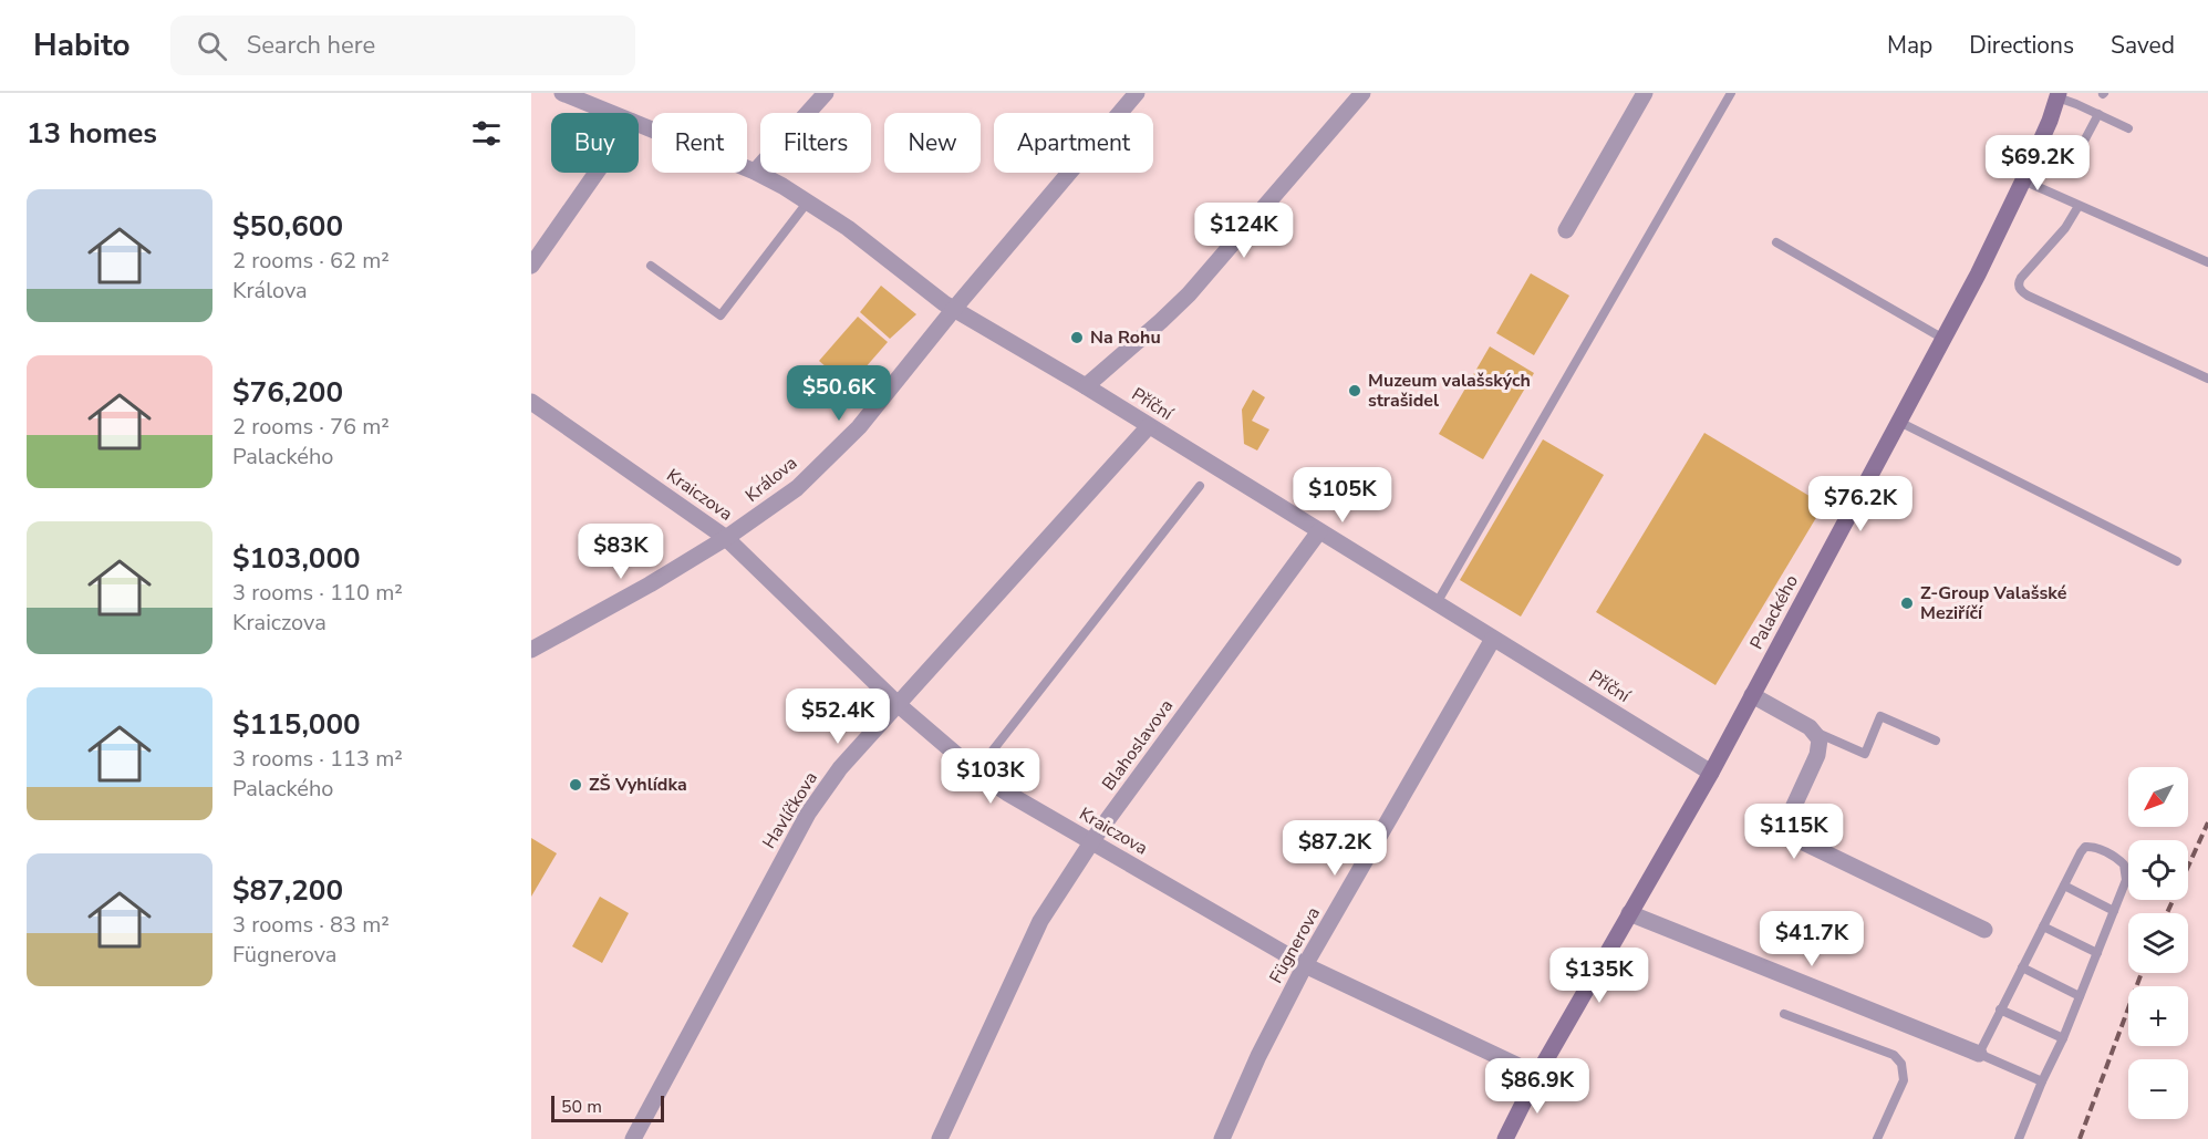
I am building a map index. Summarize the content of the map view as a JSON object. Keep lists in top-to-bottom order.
{
  "streets": {
    "street": [
      "Příční",
      "Králova",
      "Kraiczova",
      "Palackého",
      "Blahoslavova",
      "Havlíčkova",
      "Fügnerova"
    ]
  },
  "crossings": [
    ["Příční", "Králova"],
    ["Příční", "Palackého"],
    ["Příční", "Blahoslavova"],
    ["Příční", "Havlíčkova"],
    ["Příční", "Fügnerova"],
    ["Králova", "Kraiczova"],
    ["Kraiczova", "Palackého"],
    ["Kraiczova", "Blahoslavova"],
    ["Kraiczova", "Havlíčkova"],
    ["Kraiczova", "Fügnerova"]
  ],
  "places": [
    "Na Rohu",
    "Muzeum valašských strašidel",
    "Z-Group Valašské Meziříčí",
    "ZŠ Vyhlídka"
  ],
  "scale_bar": "50 m",
  "north": "bottom left",
  "page": {
    "header": "Habito",
    "search": "Search here",
    "nav": ["Map", "Directions", "Saved"],
    "heading": "13 homes",
    "chip": [
      "Buy",
      "Rent",
      "Filters",
      "New",
      "Apartment"
    ],
    "price": [
      "$69.2K",
      "$124K",
      "$50.6K",
      "$105K",
      "$76.2K",
      "$83K",
      "$52.4K",
      "$103K",
      "$115K",
      "$87.2K",
      "$41.7K",
      "$135K",
      "$86.9K"
    ],
    "list": [
      {
        "name": "$50,600",
        "note": "2 rooms · 62 m² · Králova"
      },
      {
        "name": "$76,200",
        "note": "2 rooms · 76 m² · Palackého"
      },
      {
        "name": "$103,000",
        "note": "3 rooms · 110 m² · Kraiczova"
      },
      {
        "name": "$115,000",
        "note": "3 rooms · 113 m² · Palackého"
      },
      {
        "name": "$87,200",
        "note": "3 rooms · 83 m² · Fügnerova"
      }
    ],
    "map_buttons": ["+", "−"],
    "scale": "50 m"
  }
}
